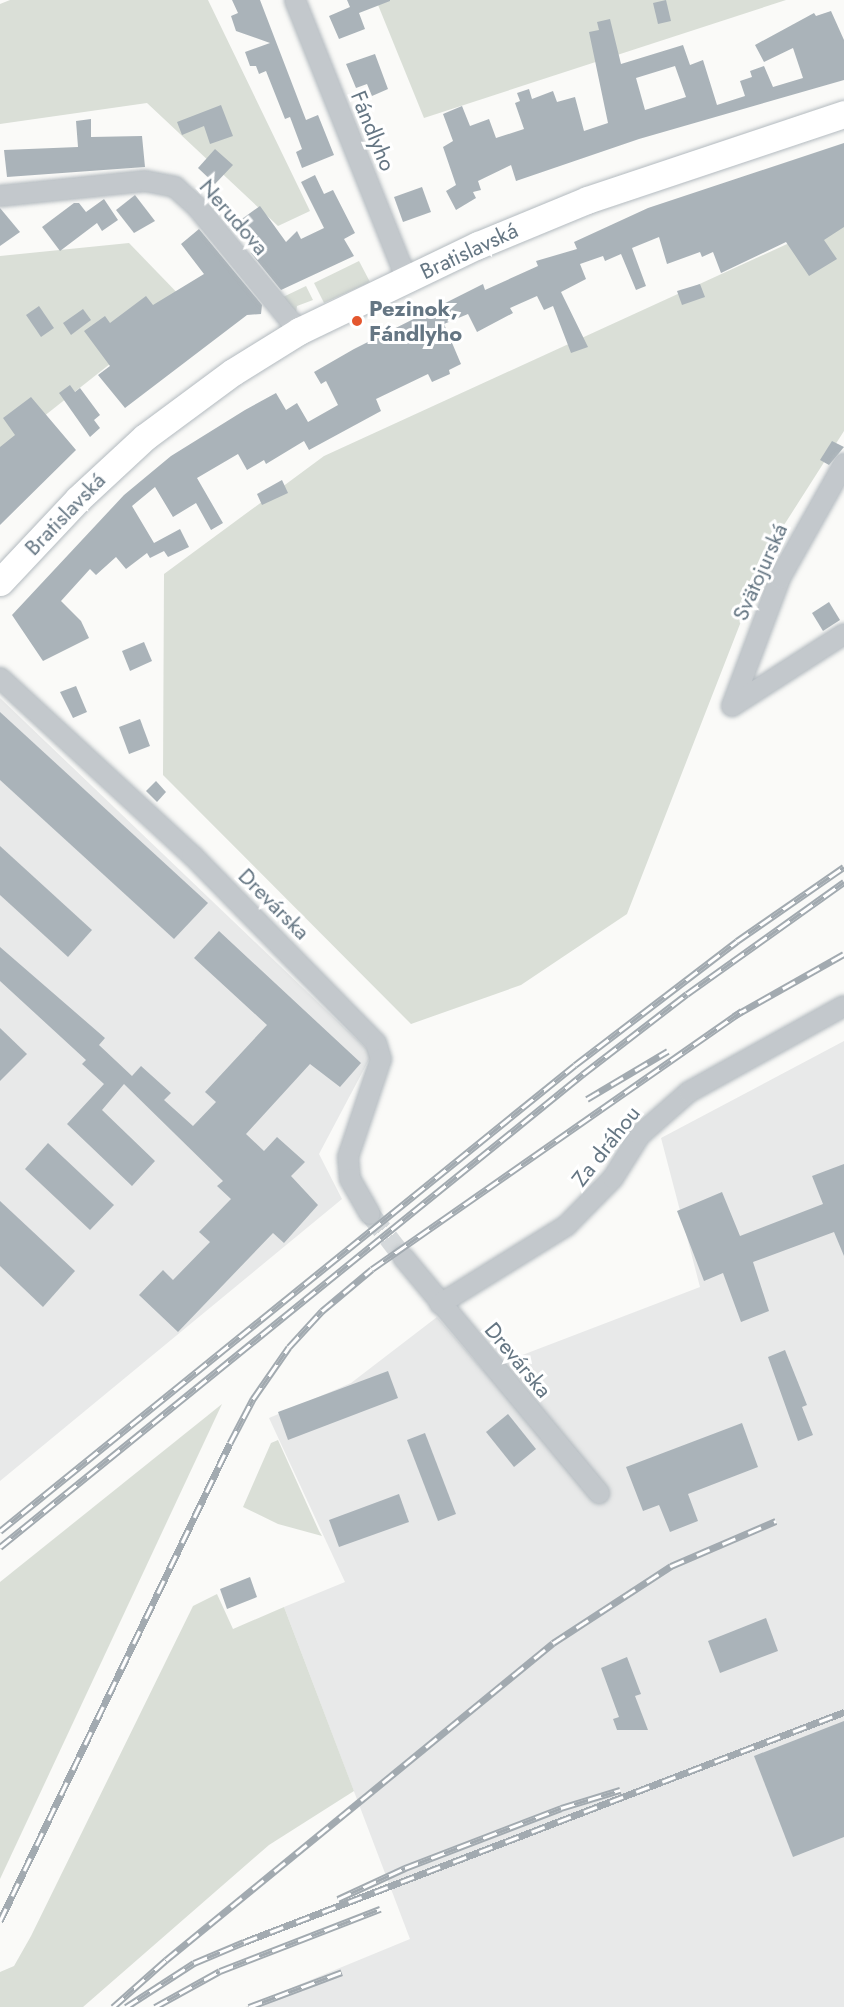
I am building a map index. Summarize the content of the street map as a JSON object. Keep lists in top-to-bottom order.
{
  "streets": {
    "main road": ["Bratislavská"],
    "street": [
      "Fándlyho",
      "Nerudova",
      "Svätojurská",
      "Drevárska",
      "Za dráhou"
    ]
  },
  "crossings": [
    ["Fándlyho", "Bratislavská"],
    ["Nerudova", "Bratislavská"],
    ["Drevárska", "Za dráhou"]
  ],
  "places": ["Pezinok, Fándlyho"]
}
